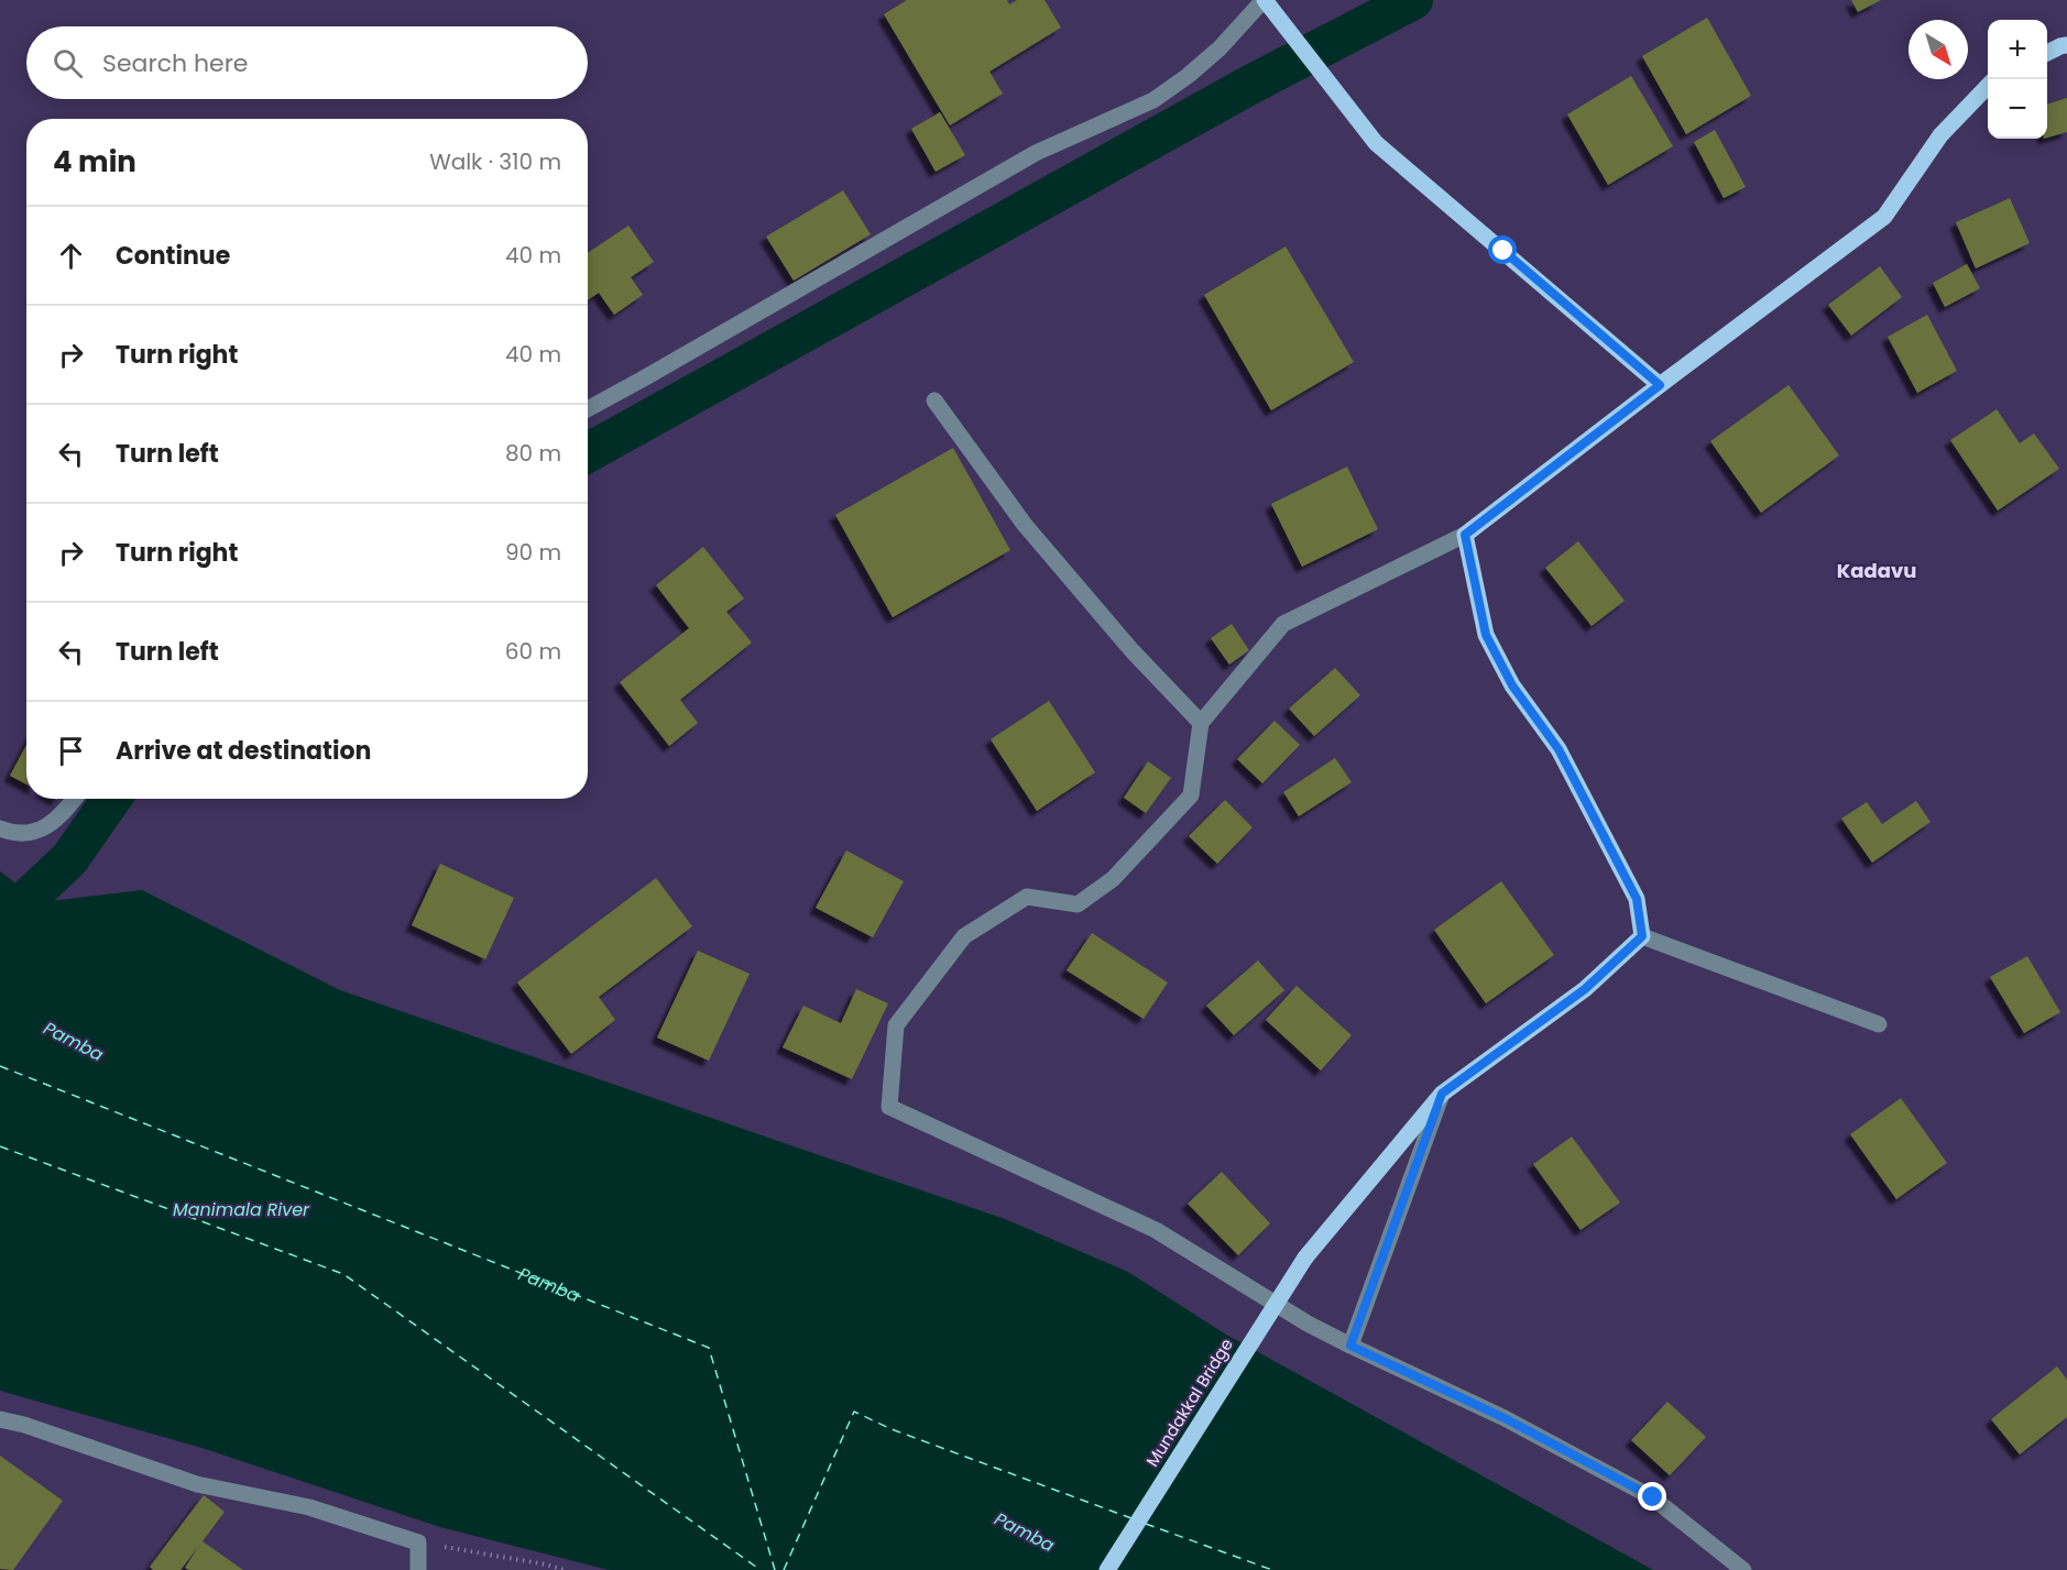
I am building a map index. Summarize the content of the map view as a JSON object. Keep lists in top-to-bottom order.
{
  "streets": {
    "main road": ["Mundakkal Bridge"]
  },
  "districts": ["Kadavu"],
  "water": ["Pamba", "Manimala River"],
  "north": "bottom right",
  "page": {
    "map_buttons": ["+", "−"],
    "search": "Search here",
    "heading": ["4 min", "Walk · 310 m"],
    "list": [
      ["Continue", "40 m"],
      ["Turn right", "40 m"],
      ["Turn left", "80 m"],
      ["Turn right", "90 m"],
      ["Turn left", "60 m"],
      "Arrive at destination"
    ]
  }
}
